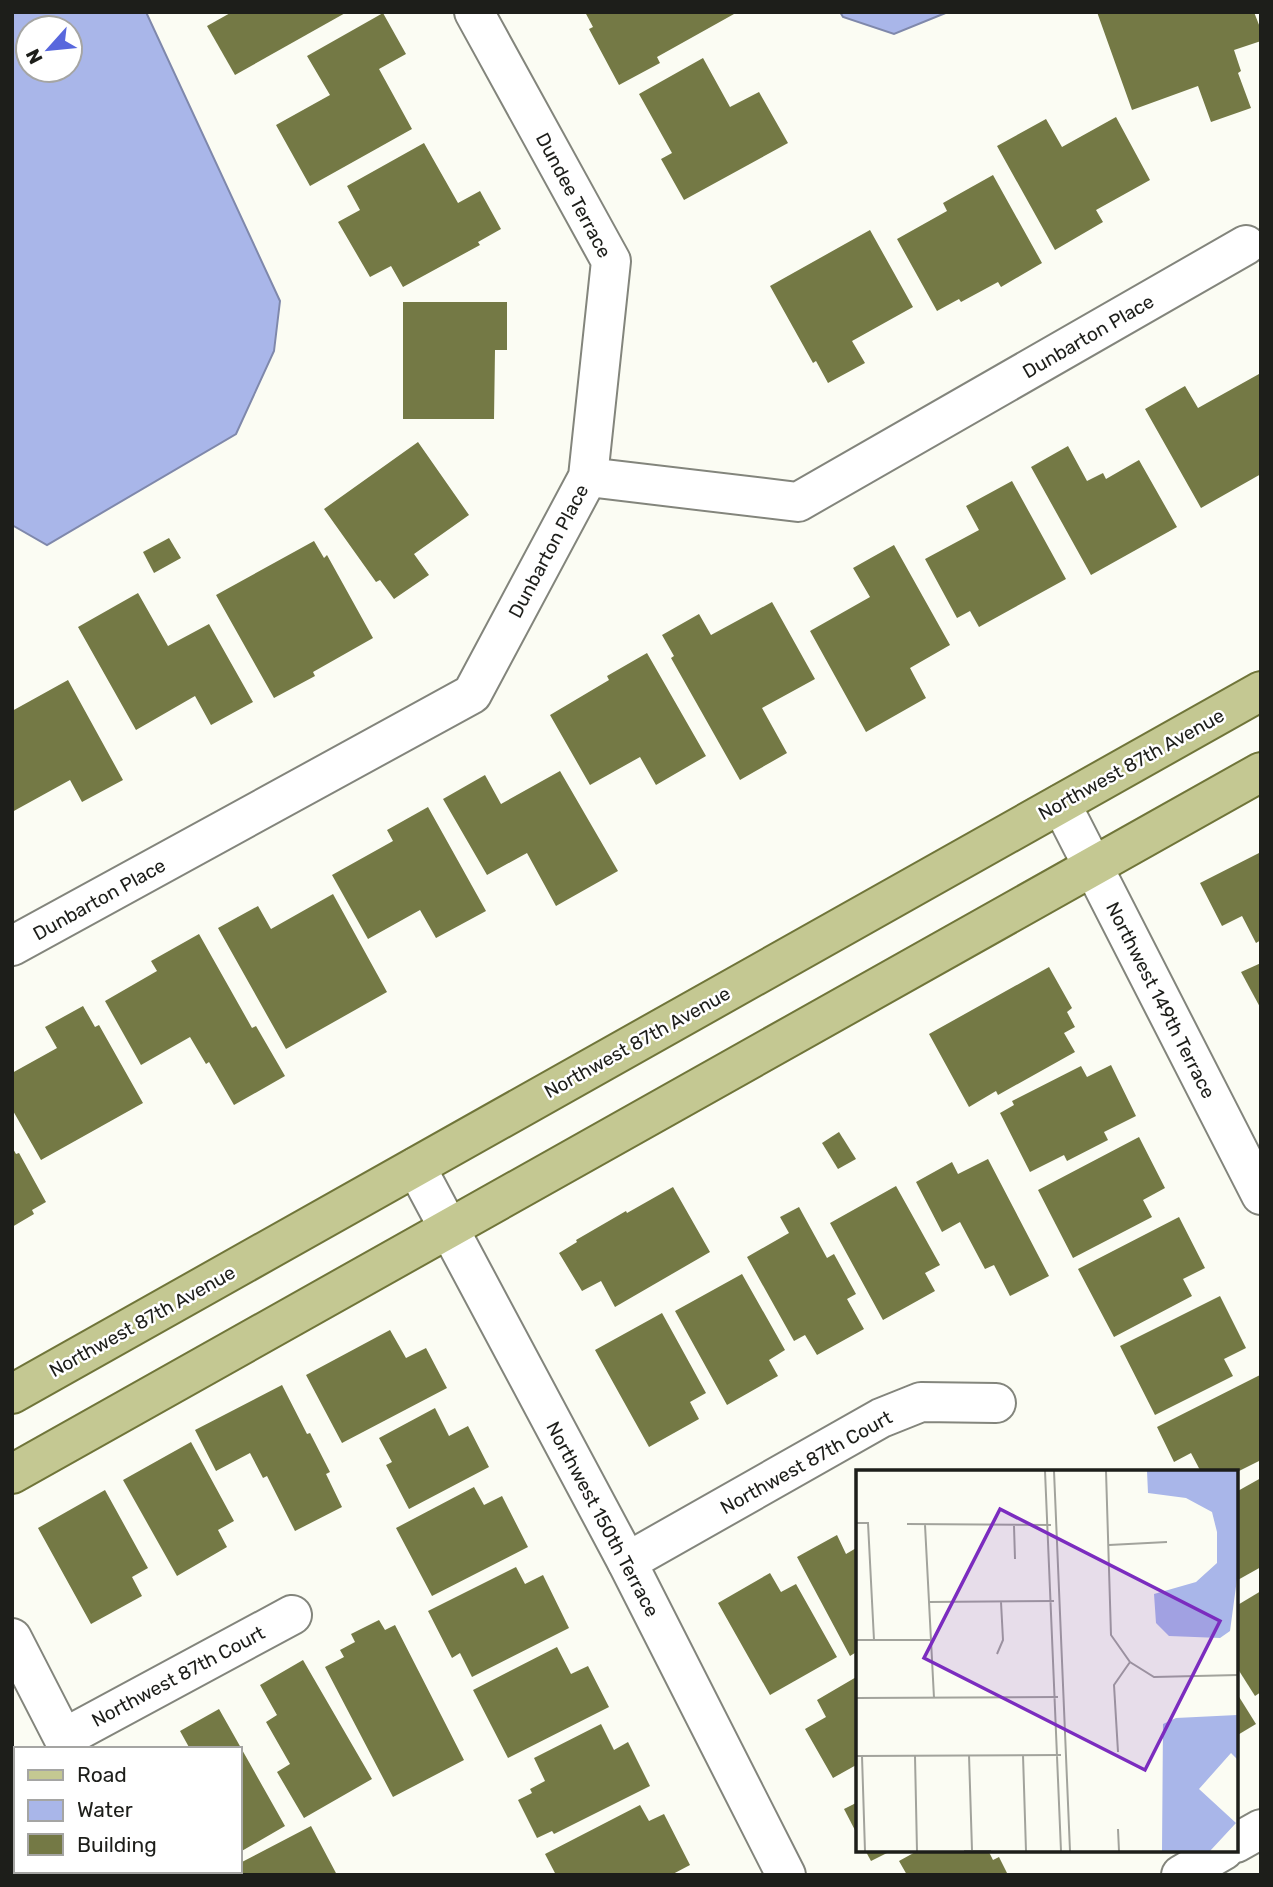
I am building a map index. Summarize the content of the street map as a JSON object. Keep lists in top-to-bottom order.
{
  "streets": {
    "main road": ["Northwest 87th Avenue"],
    "street": [
      "Dundee Terrace",
      "Dunbarton Place",
      "Northwest 149th Terrace",
      "Northwest 87th Court",
      "Northwest 150th Terrace"
    ]
  },
  "crossings": [
    ["Dundee Terrace", "Dunbarton Place"],
    ["Northwest 87th Avenue", "Northwest 149th Terrace"],
    ["Northwest 87th Avenue", "Northwest 150th Terrace"],
    ["Northwest 87th Court", "Northwest 150th Terrace"]
  ],
  "legend": ["Road", "Water", "Building"],
  "north": "bottom left"
}
